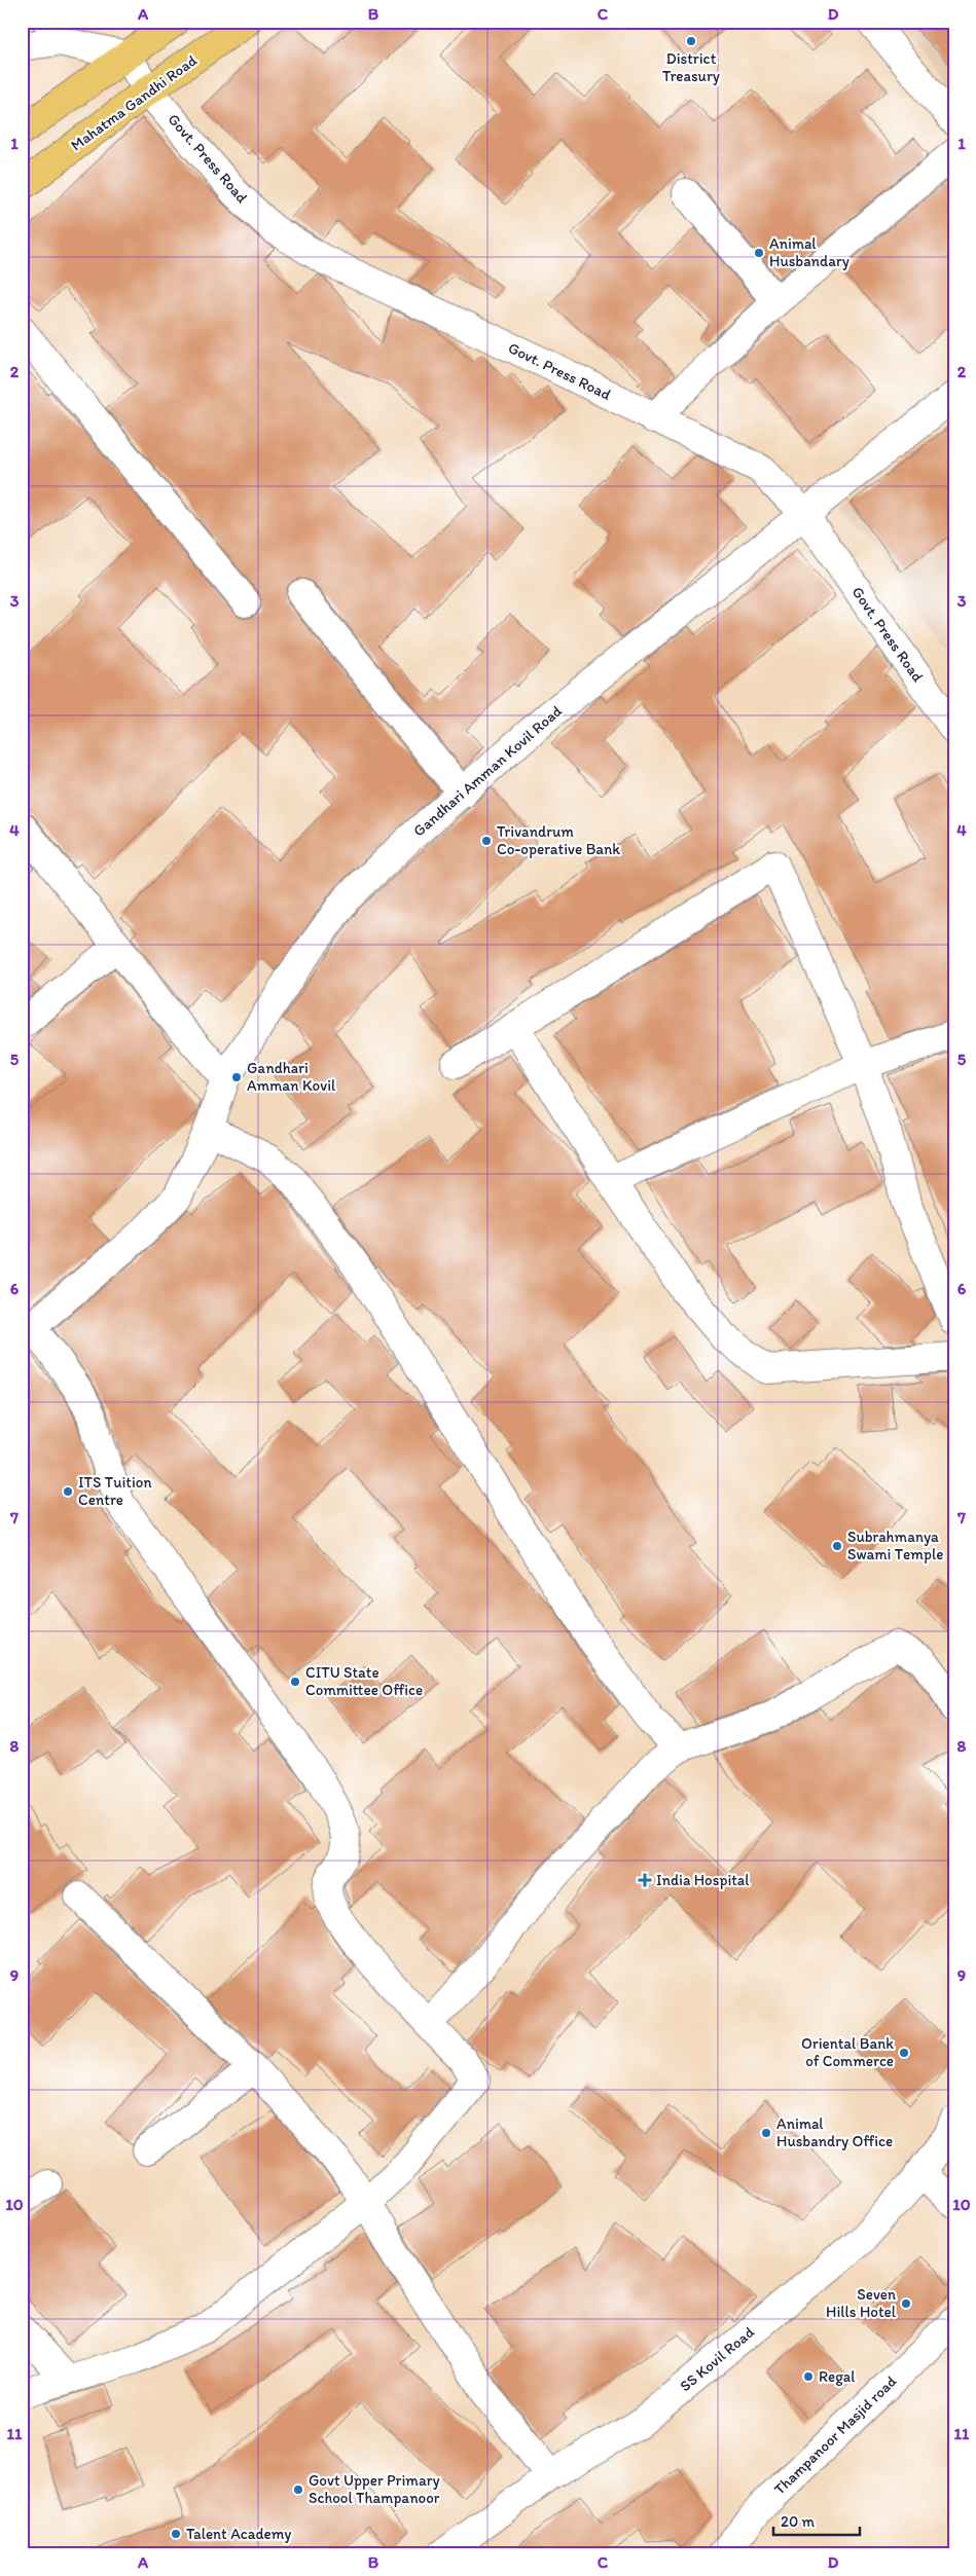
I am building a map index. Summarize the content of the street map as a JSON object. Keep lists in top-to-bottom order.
{
  "streets": {
    "main road": ["Mahatma Gandhi Road"],
    "street": [
      "Govt. Press Road",
      "Gandhari Amman Kovil Road",
      "SS Kovil Road",
      "Thampanoor Masjid road"
    ]
  },
  "crossings": [
    ["Mahatma Gandhi Road", "Govt. Press Road"],
    ["Govt. Press Road", "Gandhari Amman Kovil Road"]
  ],
  "places": {
    "other": [
      "District Treasury",
      "Animal Husbandary",
      "Trivandrum Co-operative Bank",
      "Gandhari Amman Kovil",
      "ITS Tuition Centre",
      "Subrahmanya Swami Temple",
      "CITU State Committee Office",
      "Oriental Bank of Commerce",
      "Animal Husbandry Office",
      "Seven Hills Hotel",
      "Regal",
      "Govt Upper Primary School Thampanoor",
      "Talent Academy"
    ],
    "health": ["India Hospital"]
  },
  "scale_bar": "20 m",
  "grid": {
    "columns": [
      "A",
      "B",
      "C",
      "D"
    ],
    "rows": [
      "1",
      "2",
      "3",
      "4",
      "5",
      "6",
      "7",
      "8",
      "9",
      "10",
      "11"
    ]
  }
}
